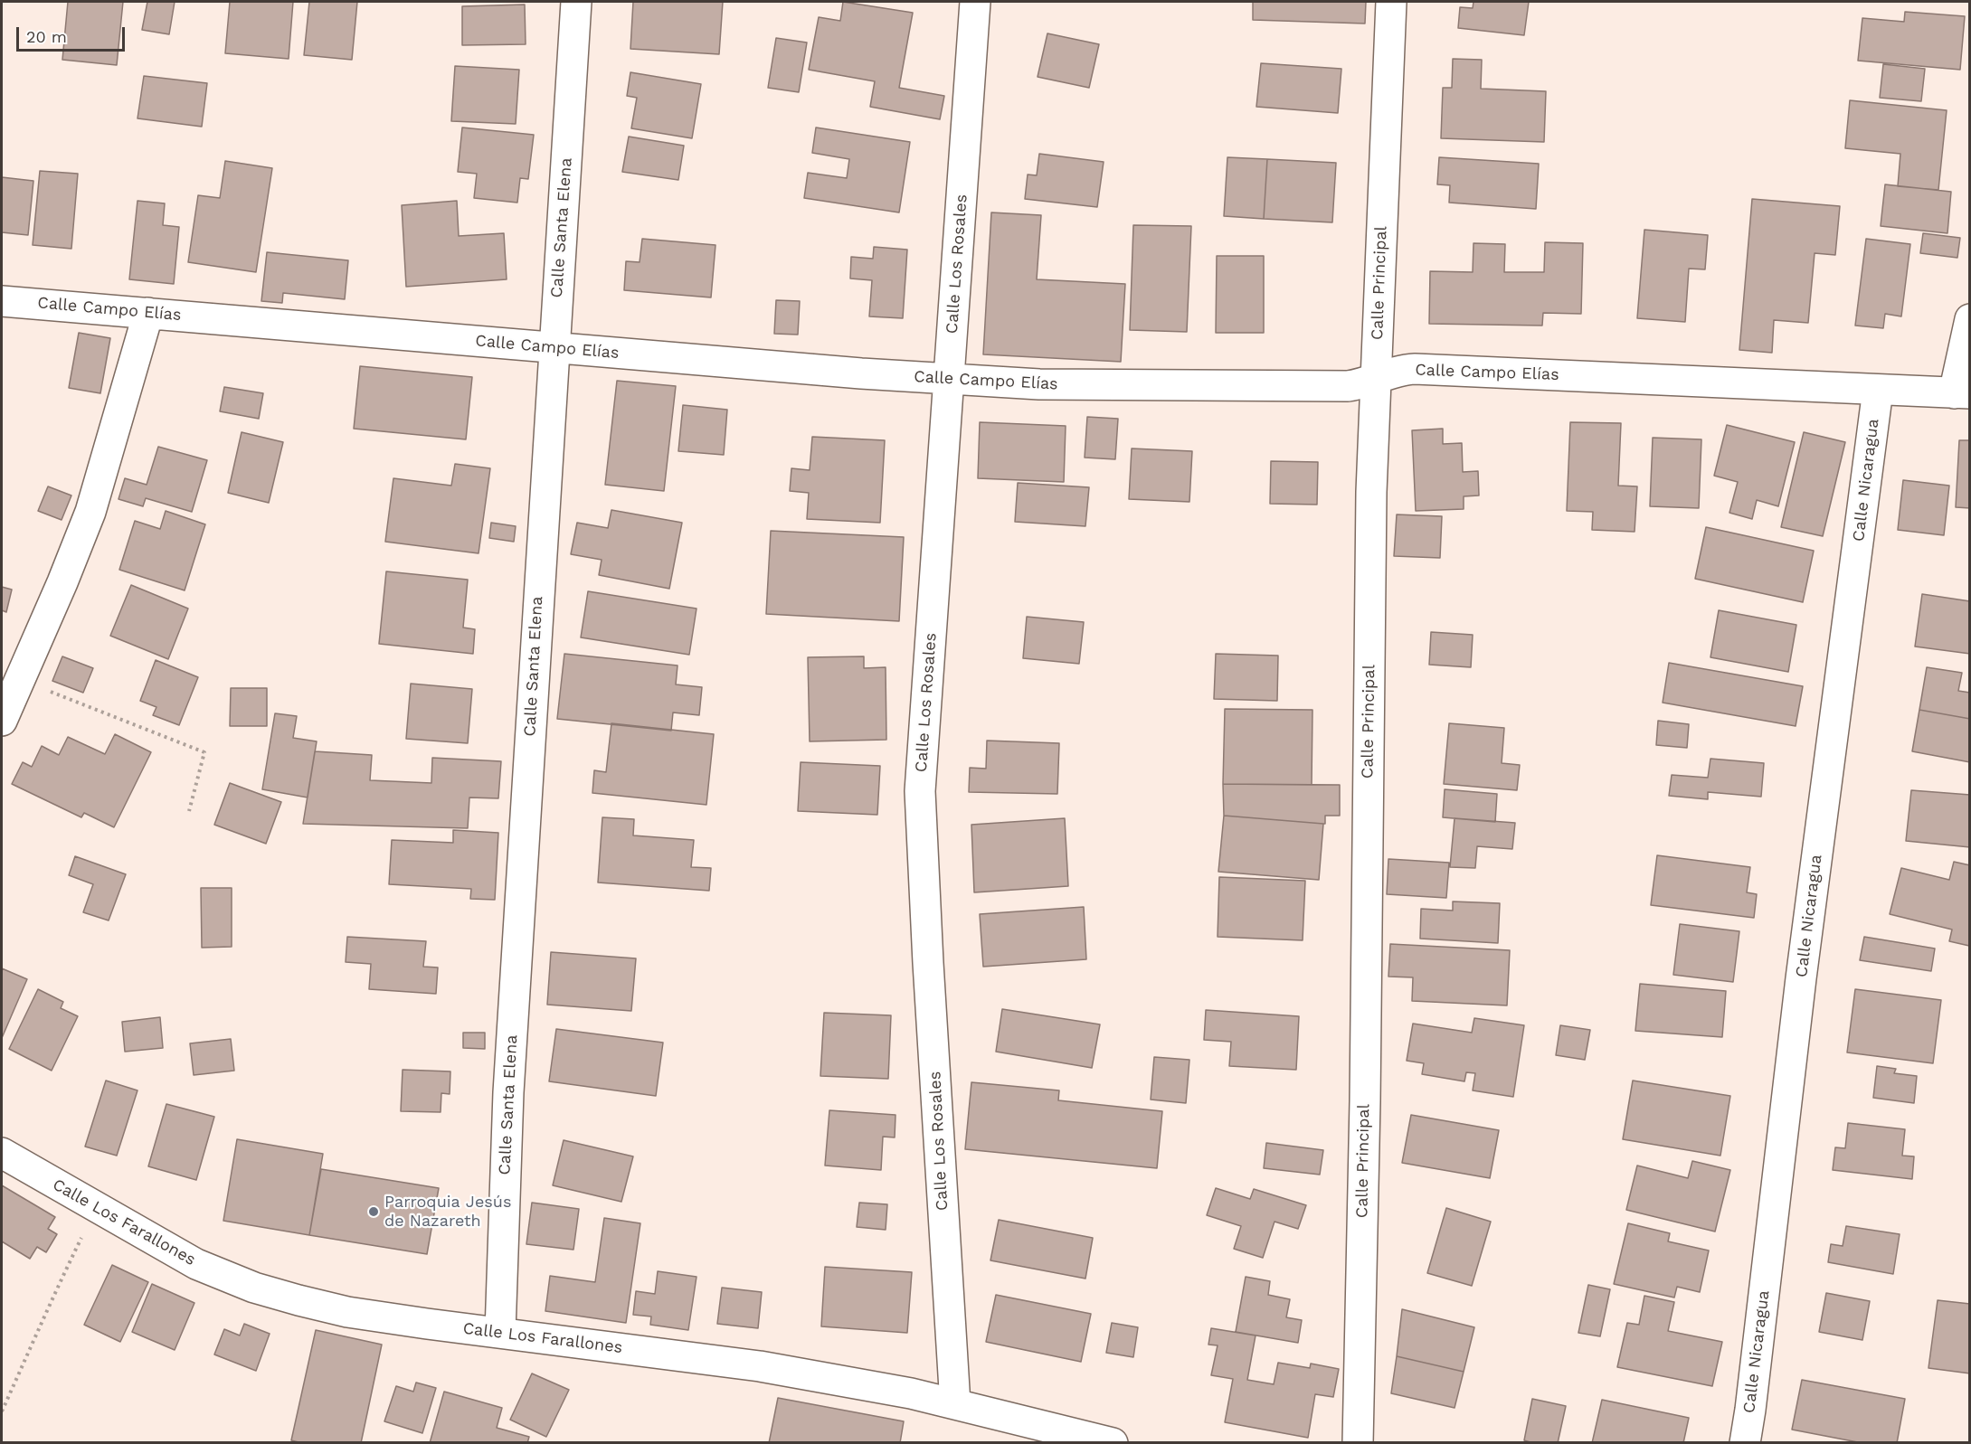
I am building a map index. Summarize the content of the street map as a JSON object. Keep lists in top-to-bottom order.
{
  "streets": {
    "street": [
      "Calle Santa Elena",
      "Calle Los Rosales",
      "Calle Principal",
      "Calle Campo Elías",
      "Calle Nicaragua",
      "Calle Los Farallones"
    ]
  },
  "crossings": [
    ["Calle Santa Elena", "Calle Campo Elías"],
    ["Calle Santa Elena", "Calle Los Farallones"],
    ["Calle Los Rosales", "Calle Campo Elías"],
    ["Calle Los Rosales", "Calle Los Farallones"],
    ["Calle Principal", "Calle Campo Elías"],
    ["Calle Campo Elías", "Calle Nicaragua"]
  ],
  "places": ["Parroquia Jesús de Nazareth"],
  "scale_bar": "20 m"
}
